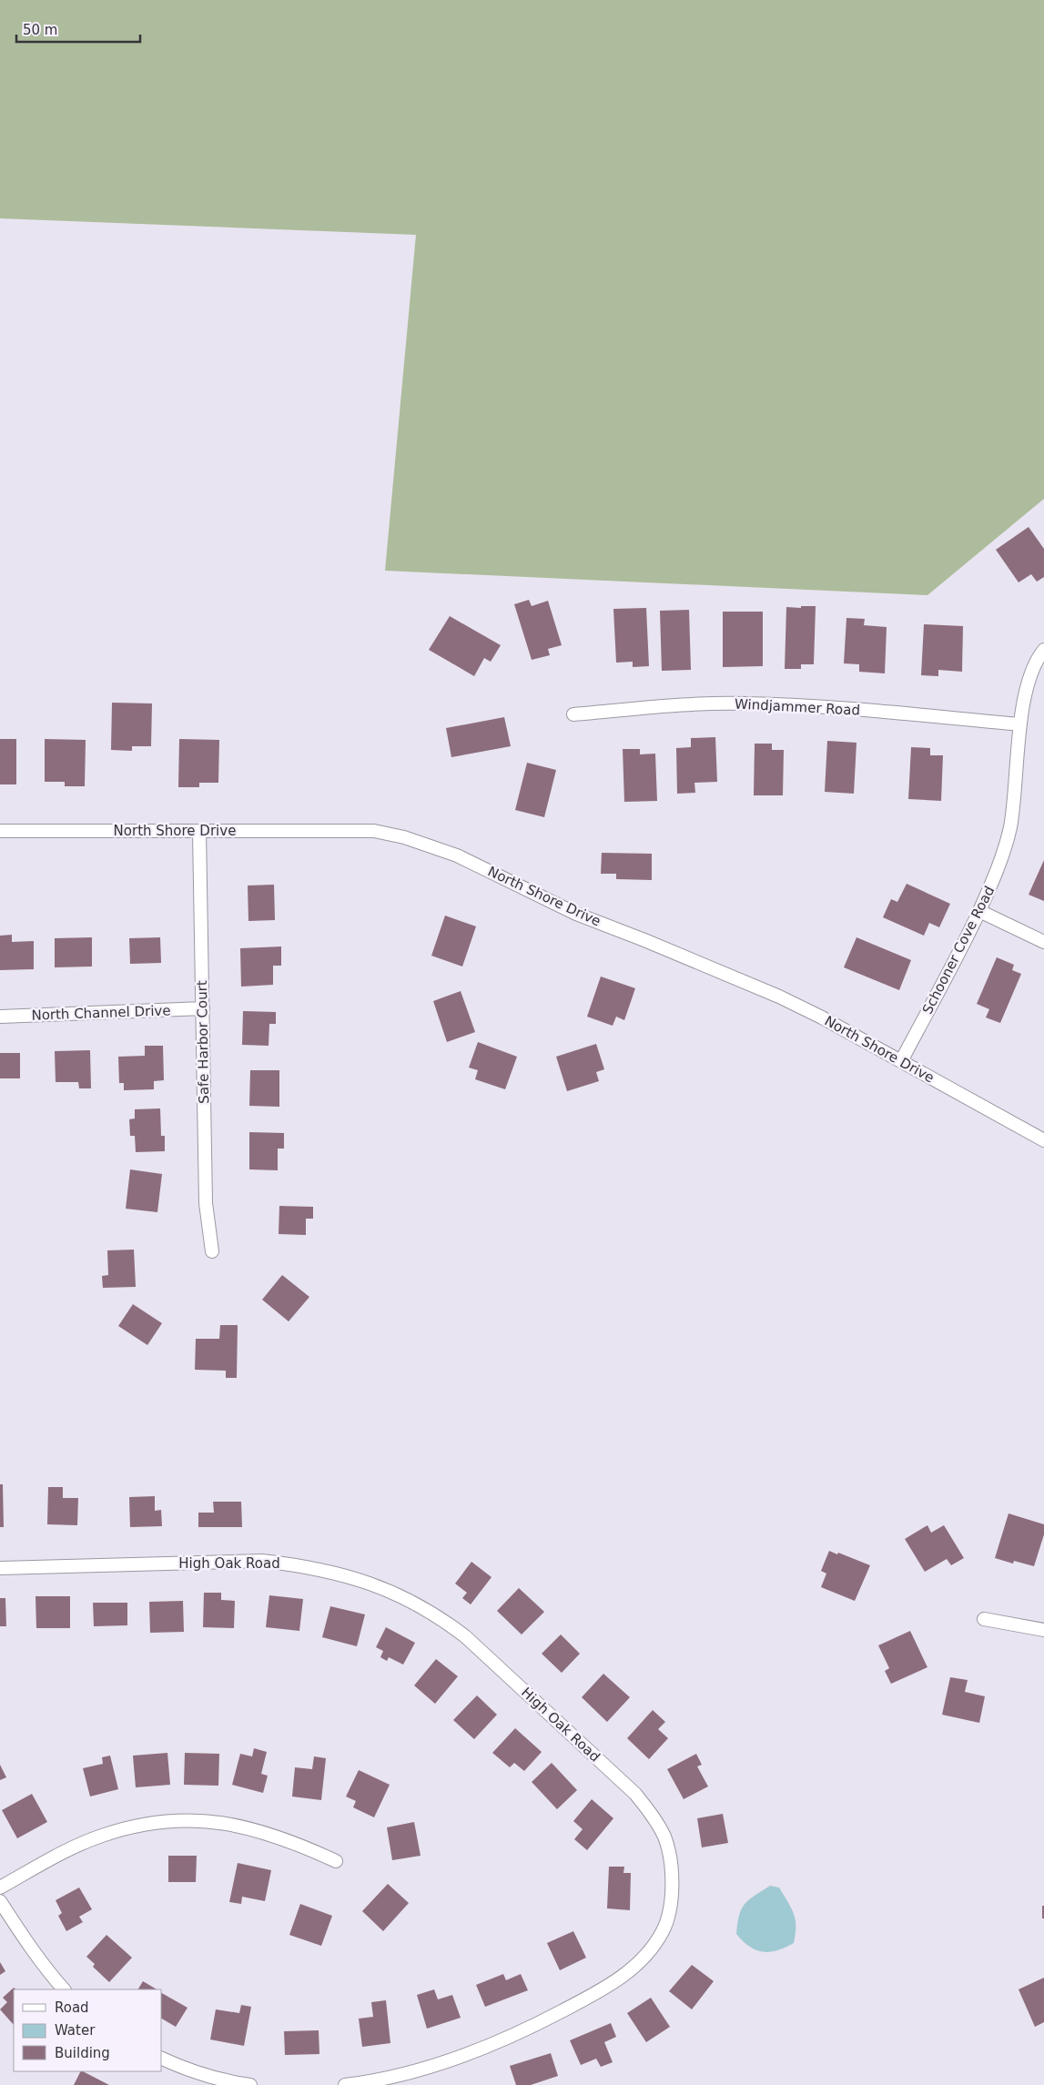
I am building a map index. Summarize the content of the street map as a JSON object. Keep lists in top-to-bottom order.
{
  "streets": {
    "street": [
      "Windjammer Road",
      "North Shore Drive",
      "Schooner Cove Road",
      "North Channel Drive",
      "Safe Harbor Court",
      "High Oak Road"
    ]
  },
  "crossings": [
    ["Windjammer Road", "Schooner Cove Road"],
    ["North Shore Drive", "Schooner Cove Road"],
    ["North Shore Drive", "Safe Harbor Court"],
    ["North Channel Drive", "Safe Harbor Court"]
  ],
  "legend": ["Road", "Water", "Building"],
  "scale_bar": "50 m"
}
